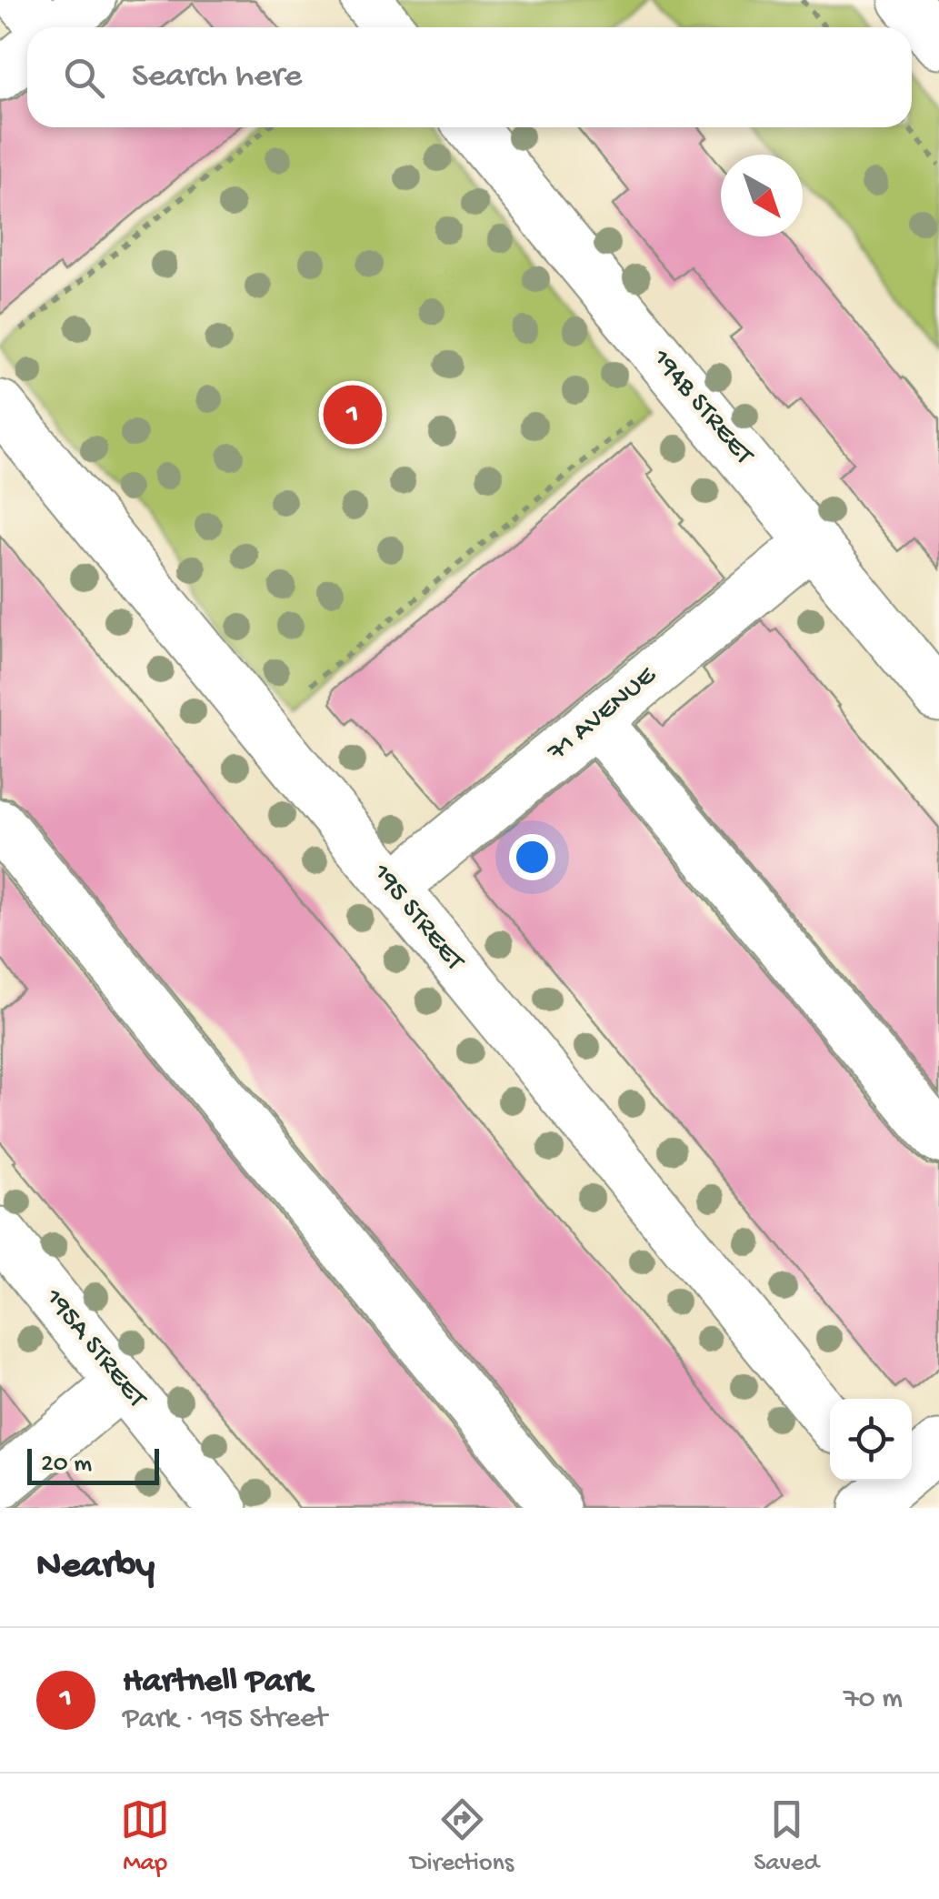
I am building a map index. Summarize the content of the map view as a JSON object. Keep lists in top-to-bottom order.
{
  "streets": {
    "street": [
      "194B STREET",
      "71 AVENUE",
      "195 STREET",
      "195A STREET"
    ]
  },
  "crossings": [
    ["194B STREET", "71 AVENUE"],
    ["71 AVENUE", "195 STREET"]
  ],
  "scale_bar": "20 m",
  "north": "bottom right",
  "page": {
    "search": "Search here",
    "pins": "1",
    "scale": "20 m",
    "heading": "Nearby",
    "list": [
      {
        "mark": "1",
        "name": "Hartnell Park",
        "note": "Park · 195 Street",
        "value": "70 m"
      }
    ],
    "nav": ["Map", "Directions", "Saved"]
  }
}
